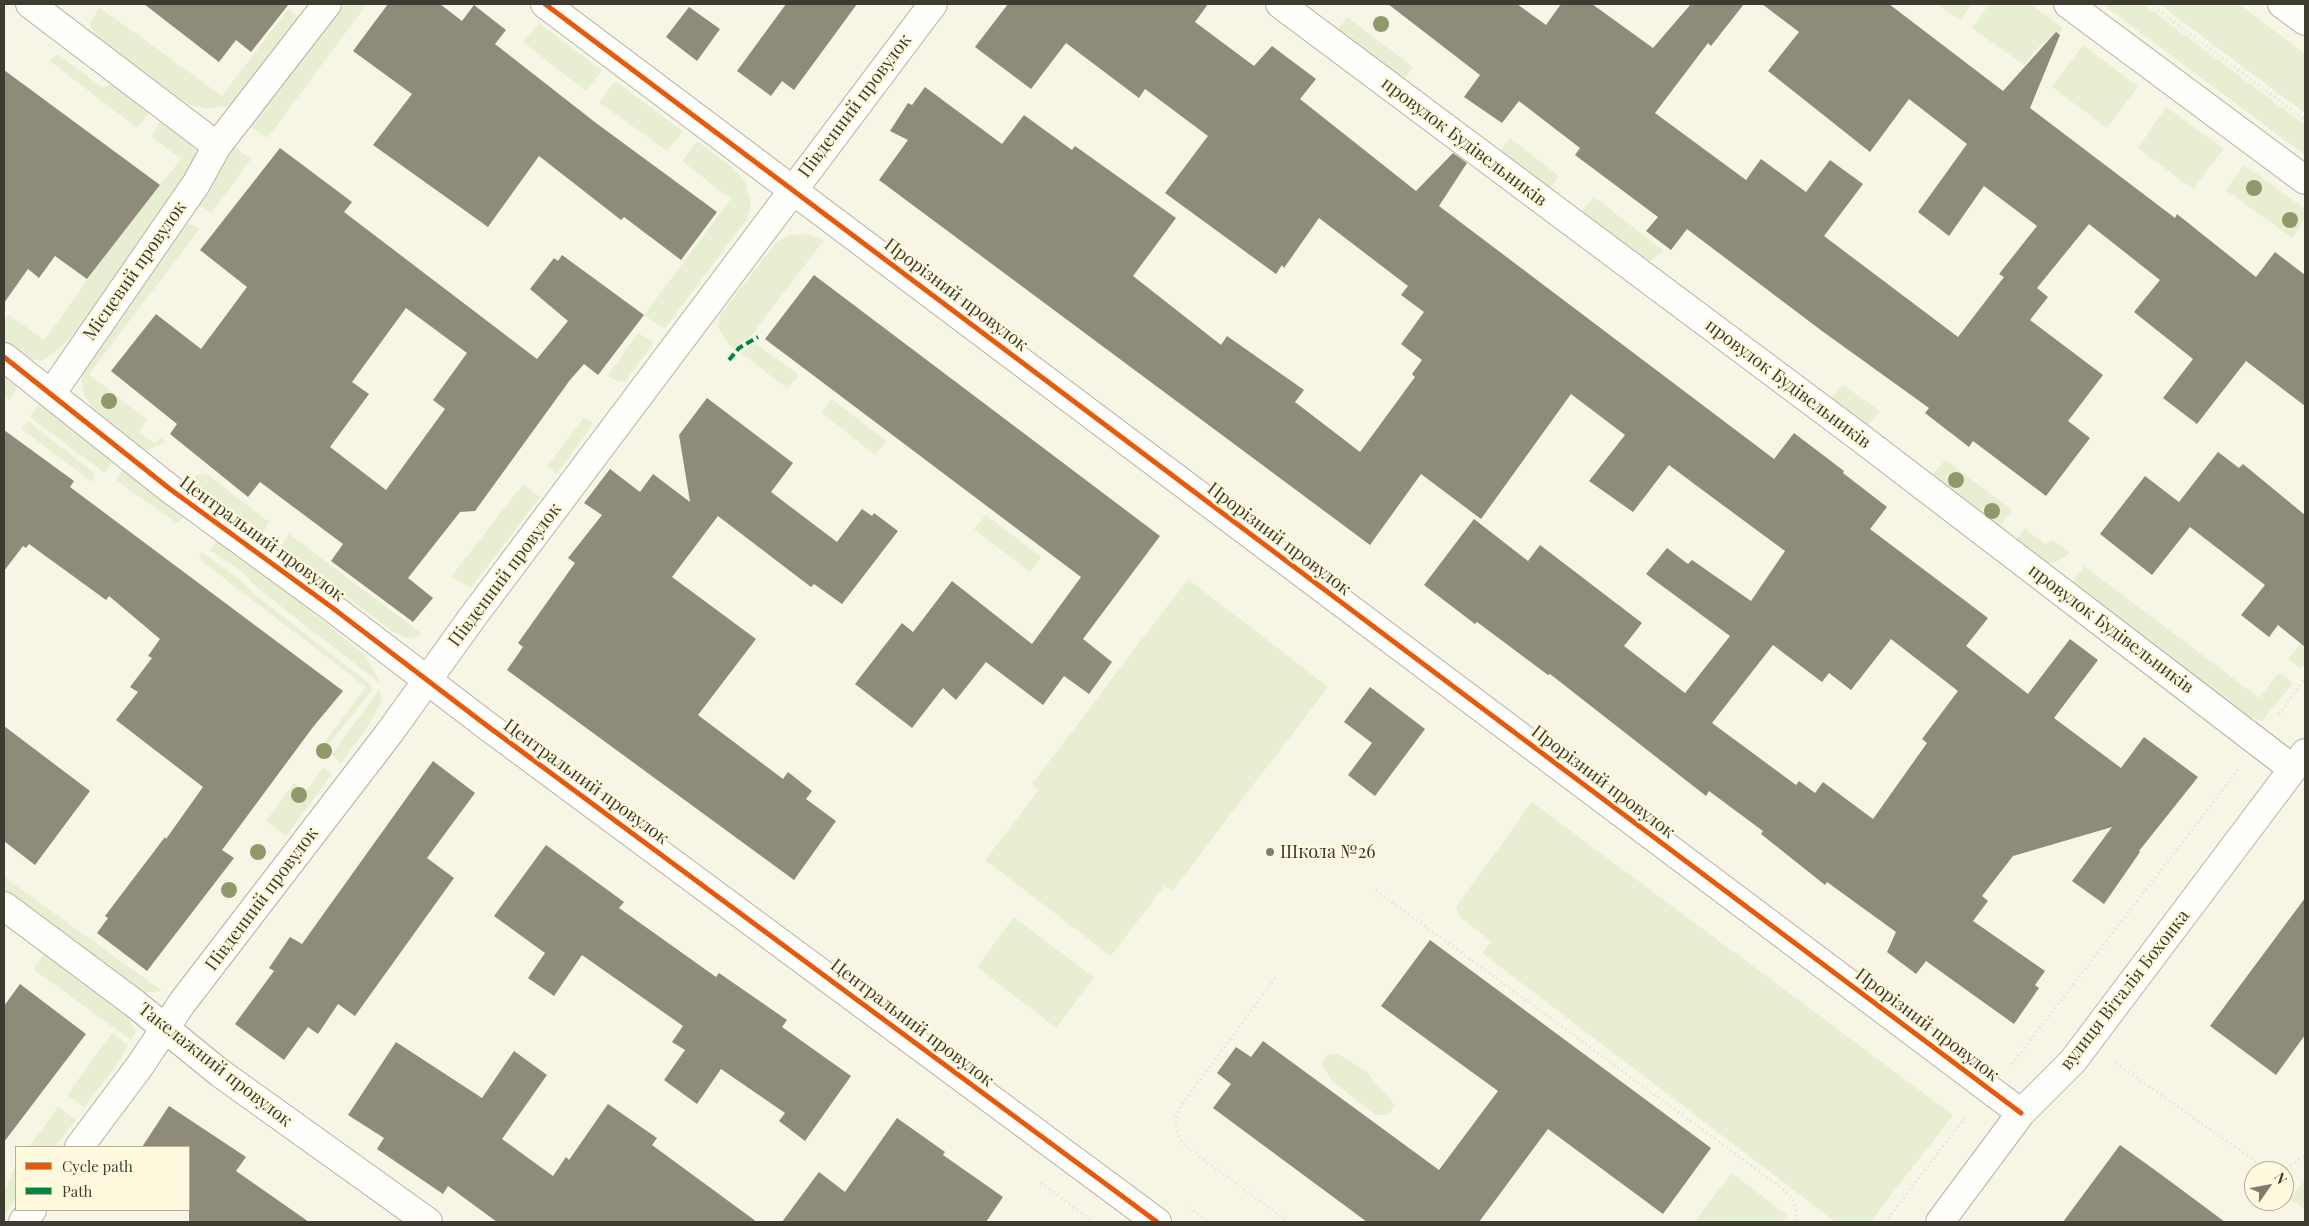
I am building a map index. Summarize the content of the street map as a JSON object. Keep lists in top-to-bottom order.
{
  "streets": {
    "street": [
      "Південний провулок",
      "провулок Будівельників",
      "Місцевий провулок",
      "Прорізний провулок",
      "Центральний провулок",
      "вулиця Віталія Бохонка",
      "Такелажний провулок"
    ]
  },
  "crossings": [
    ["Південний провулок", "Прорізний провулок"],
    ["Південний провулок", "Центральний провулок"],
    ["Південний провулок", "Такелажний провулок"],
    ["провулок Будівельників", "вулиця Віталія Бохонка"],
    ["Місцевий провулок", "Центральний провулок"],
    ["Прорізний провулок", "вулиця Віталія Бохонка"]
  ],
  "places": ["Школа №26"],
  "legend": ["Cycle path", "Path"],
  "north": "top right"
}
